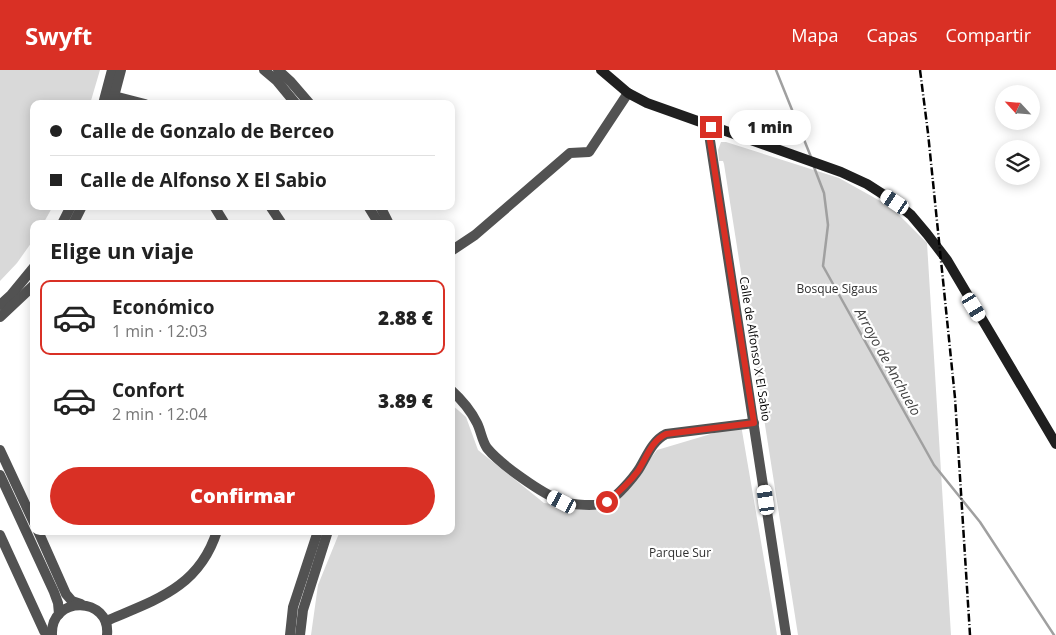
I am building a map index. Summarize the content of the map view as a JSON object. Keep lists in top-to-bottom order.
{
  "streets": {
    "street": ["Calle de Alfonso X El Sabio"]
  },
  "water": ["Arroyo de Anchuelo"],
  "parks": ["Bosque Sigaus", "Parque Sur"],
  "north": "top left",
  "page": {
    "header": "Swyft",
    "nav": ["Mapa", "Capas", "Compartir"],
    "banner": ["Calle de Gonzalo de Berceo", "Calle de Alfonso X El Sabio"],
    "bubble": "1 min",
    "heading": "Elige un viaje",
    "list": [
      {
        "name": "Económico",
        "note": "1 min · 12:03",
        "value": "2.88 €"
      },
      {
        "name": "Confort",
        "note": "2 min · 12:04",
        "value": "3.89 €"
      }
    ],
    "buttons": "Confirmar"
  }
}
